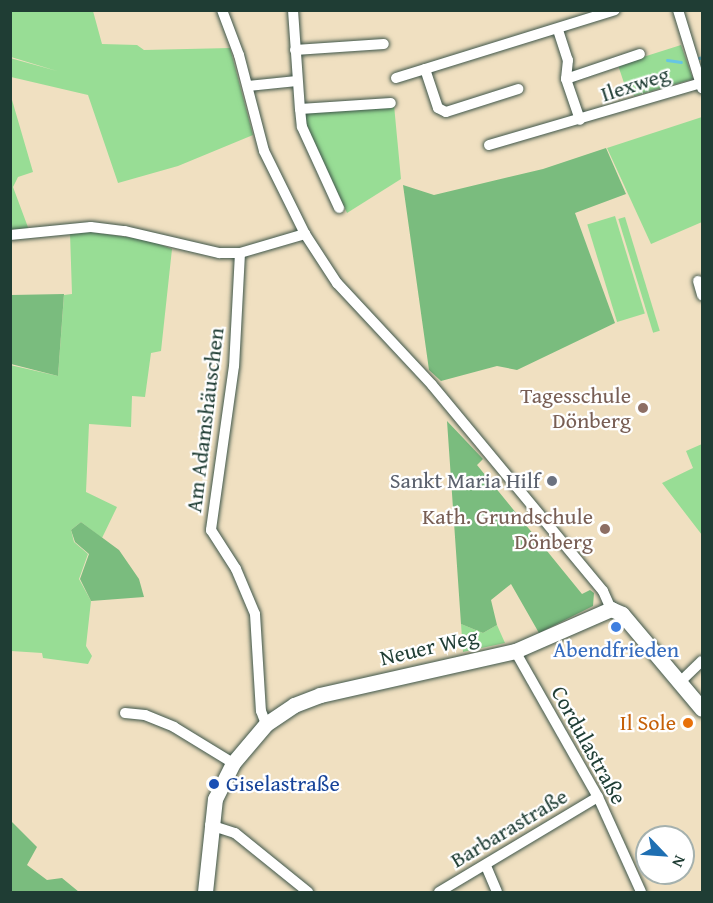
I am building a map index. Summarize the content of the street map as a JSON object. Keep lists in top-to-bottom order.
{
  "streets": {
    "street": [
      "Ilexweg",
      "Am Adamshäuschen",
      "Neuer Weg",
      "Cordulastraße",
      "Barbarastraße"
    ]
  },
  "crossings": [
    ["Am Adamshäuschen", "Neuer Weg"],
    ["Neuer Weg", "Cordulastraße"],
    ["Cordulastraße", "Barbarastraße"]
  ],
  "places": [
    "Tagesschule Dönberg",
    "Sankt Maria Hilf",
    "Kath. Grundschule Dönberg",
    "Abendfrieden",
    "Il Sole",
    "Giselastraße"
  ],
  "north": "bottom right"
}
